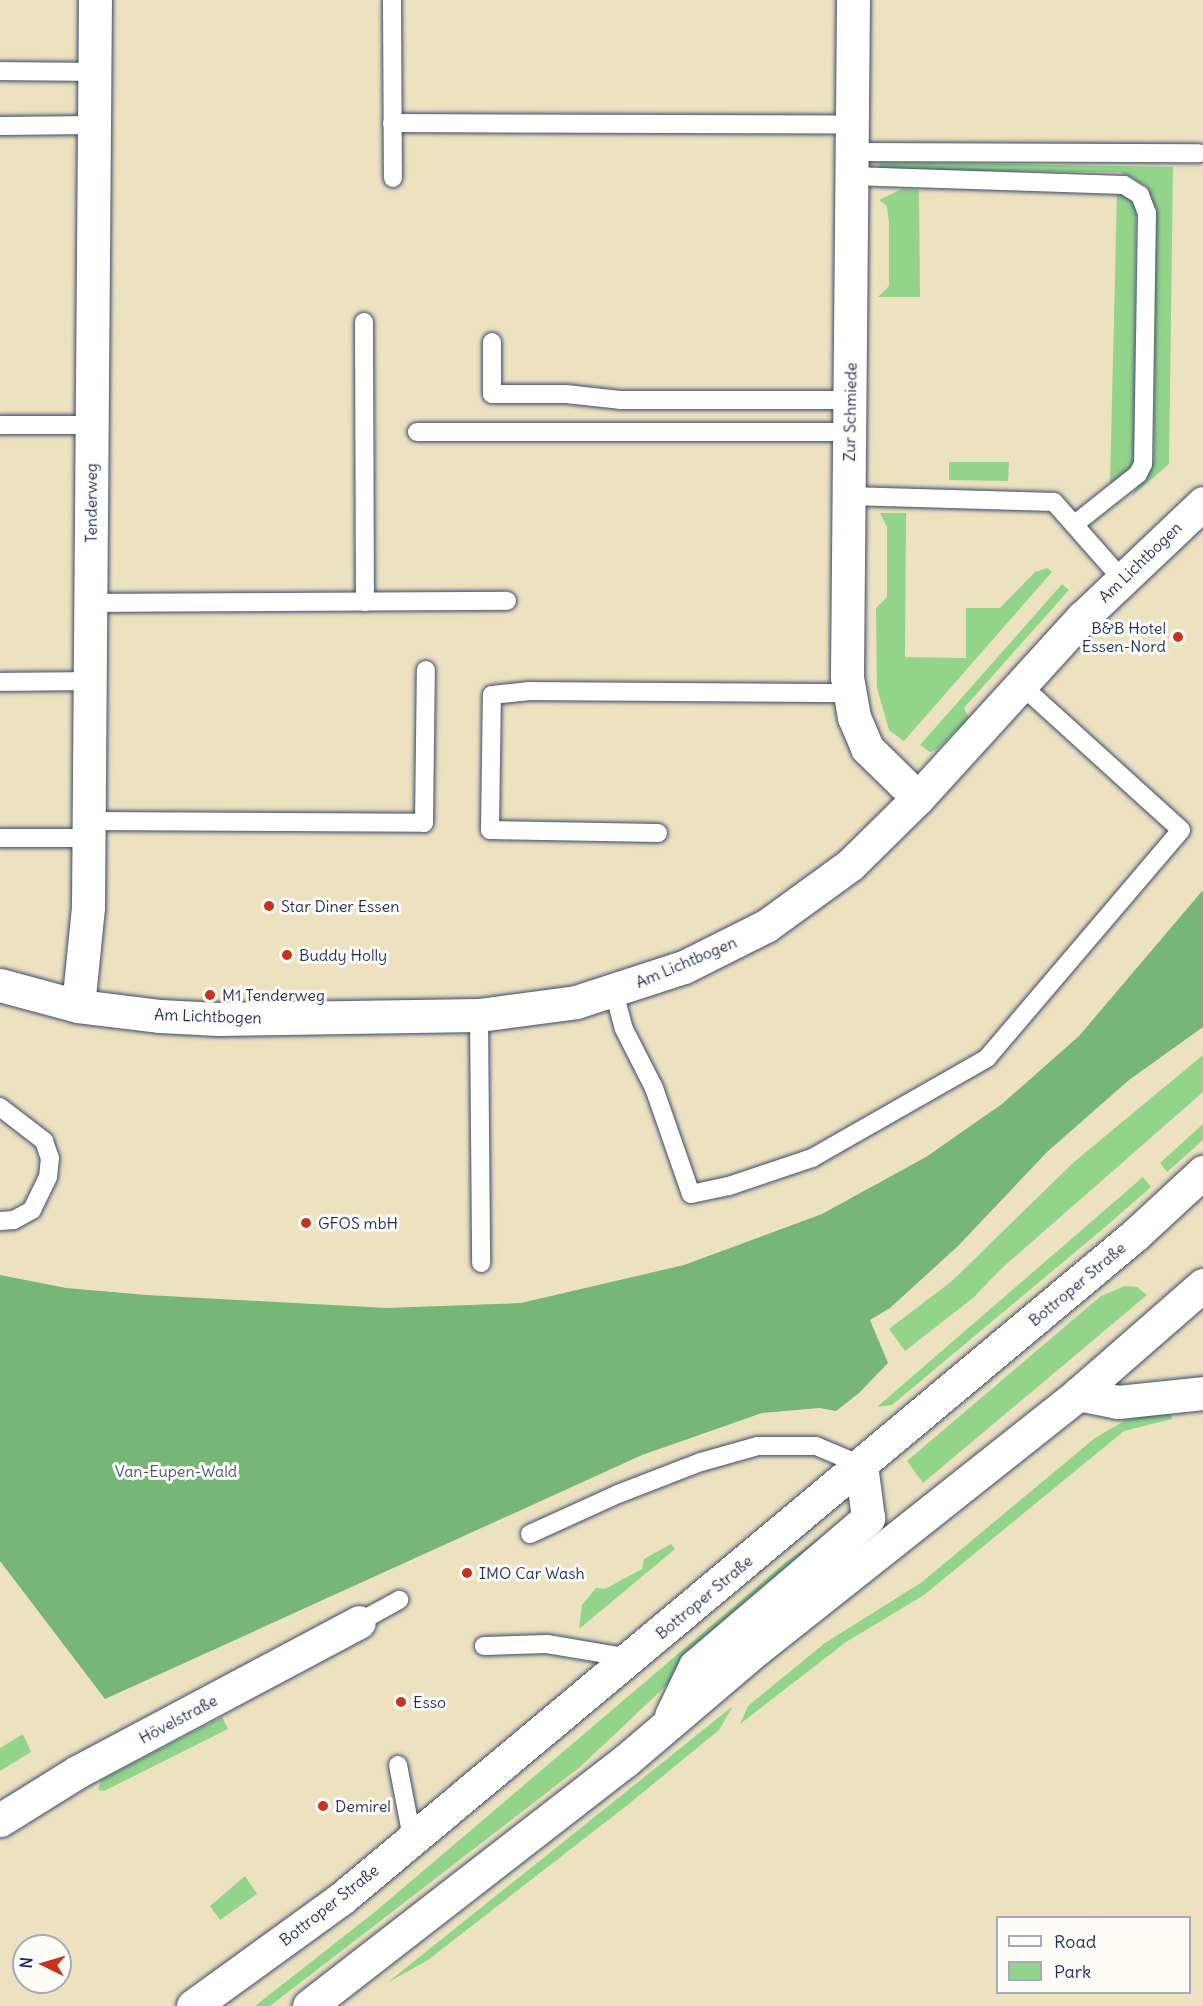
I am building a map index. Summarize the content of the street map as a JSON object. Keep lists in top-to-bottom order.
{
  "streets": {
    "street": [
      "Zur Schmiede",
      "Tenderweg",
      "Am Lichtbogen",
      "Bottroper Straße",
      "Hövelstraße"
    ]
  },
  "crossings": [
    ["Zur Schmiede", "Am Lichtbogen"],
    ["Tenderweg", "Am Lichtbogen"]
  ],
  "parks": ["Van-Eupen-Wald"],
  "places": [
    "B&B Hotel Essen-Nord",
    "Star Diner Essen",
    "Buddy Holly",
    "M1 Tenderweg",
    "GFOS mbH",
    "IMO Car Wash",
    "Esso",
    "Demirel"
  ],
  "legend": ["Road", "Park"],
  "north": "left"
}
